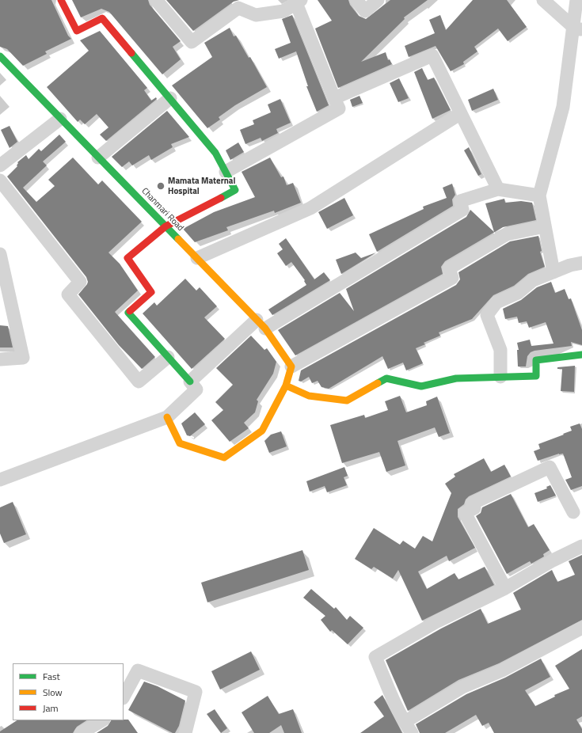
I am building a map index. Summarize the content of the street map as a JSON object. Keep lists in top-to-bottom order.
{
  "streets": {
    "street": ["Chanmari Road"]
  },
  "places": ["Mamata Maternal Hospital"],
  "legend": ["Fast", "Slow", "Jam"]
}
